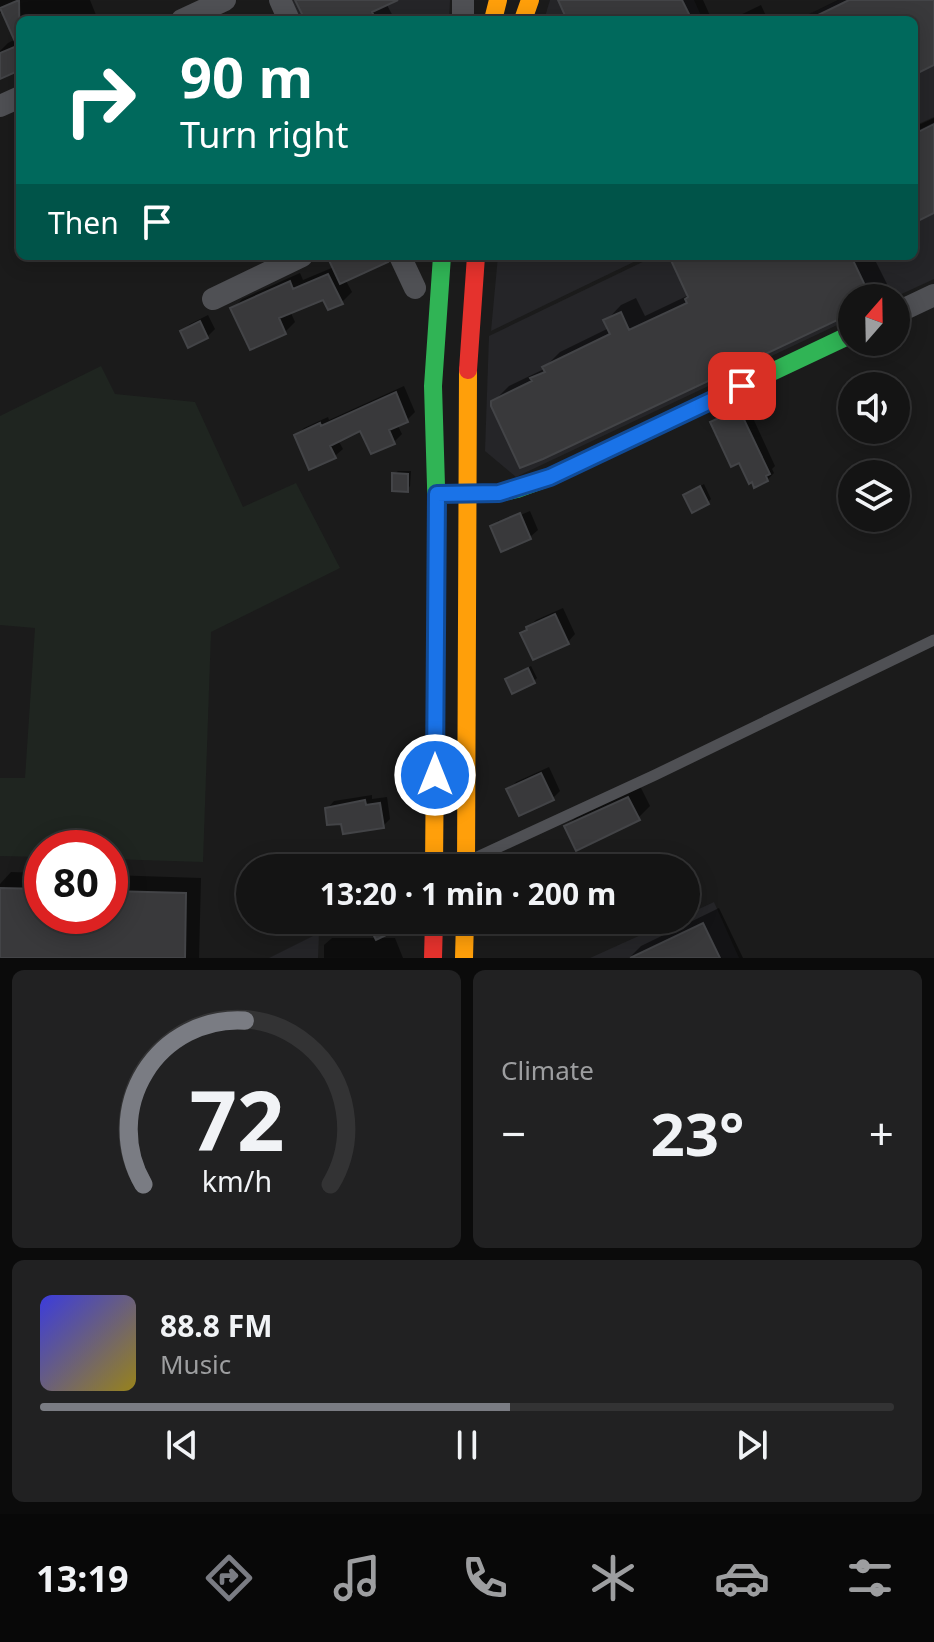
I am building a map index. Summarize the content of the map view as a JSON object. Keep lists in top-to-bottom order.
{
  "north": "top",
  "page": {
    "turn": ["90 m", "Turn right"],
    "then": "Then",
    "limit": "80",
    "trip": "13:20 · 1 min · 200 m",
    "tile": "Climate",
    "heat": ["−", "23°", "+"],
    "song": ["88.8 FM", "Music"],
    "tabs": "13:19",
    "gauge": ["72", "km/h"]
  }
}
